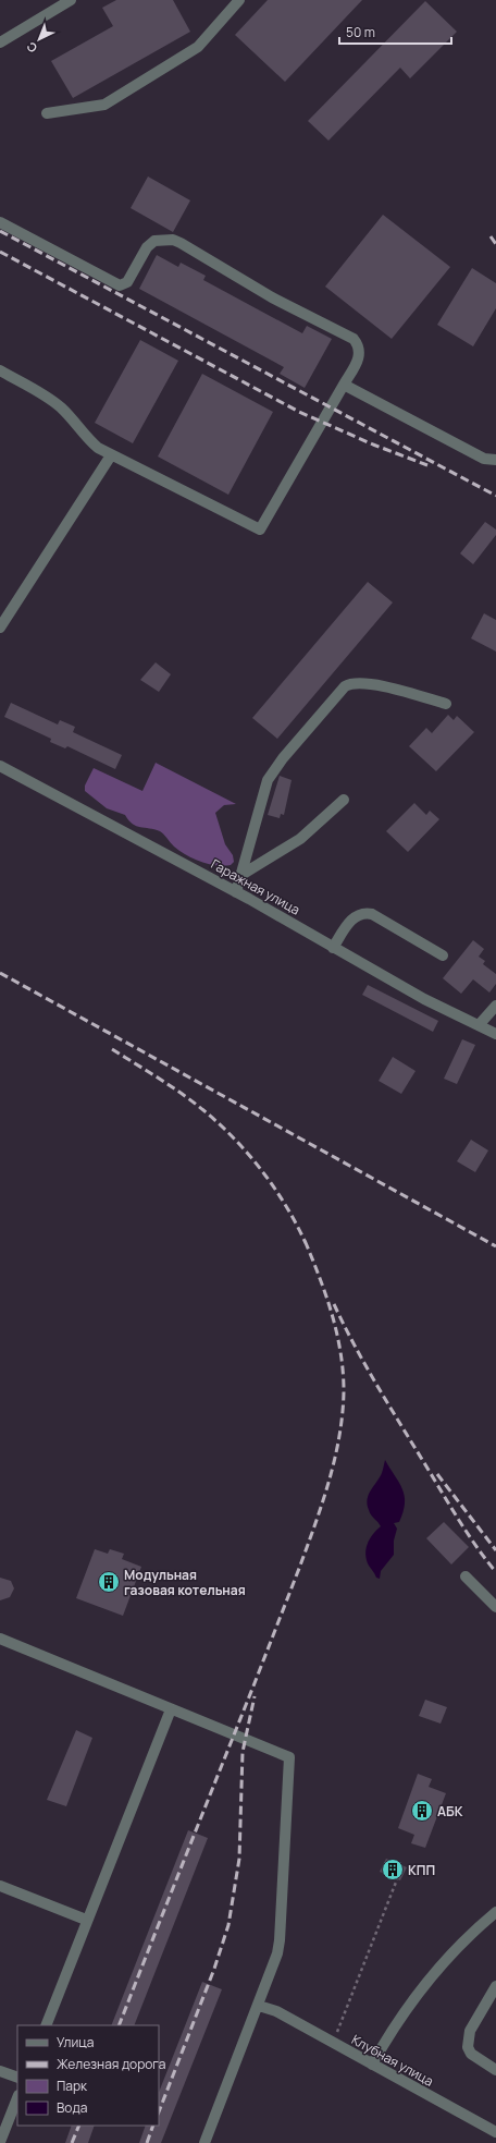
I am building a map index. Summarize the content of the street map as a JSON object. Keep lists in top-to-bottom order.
{
  "streets": {
    "street": ["Гаражная улица", "Клубная улица"]
  },
  "places": {
    "building": ["Модульная газовая котельная", "АБК", "КПП"]
  },
  "legend": [
    "Улица",
    "Железная дорога",
    "Парк",
    "Вода"
  ],
  "scale_bar": "50 m",
  "north": "bottom left"
}
